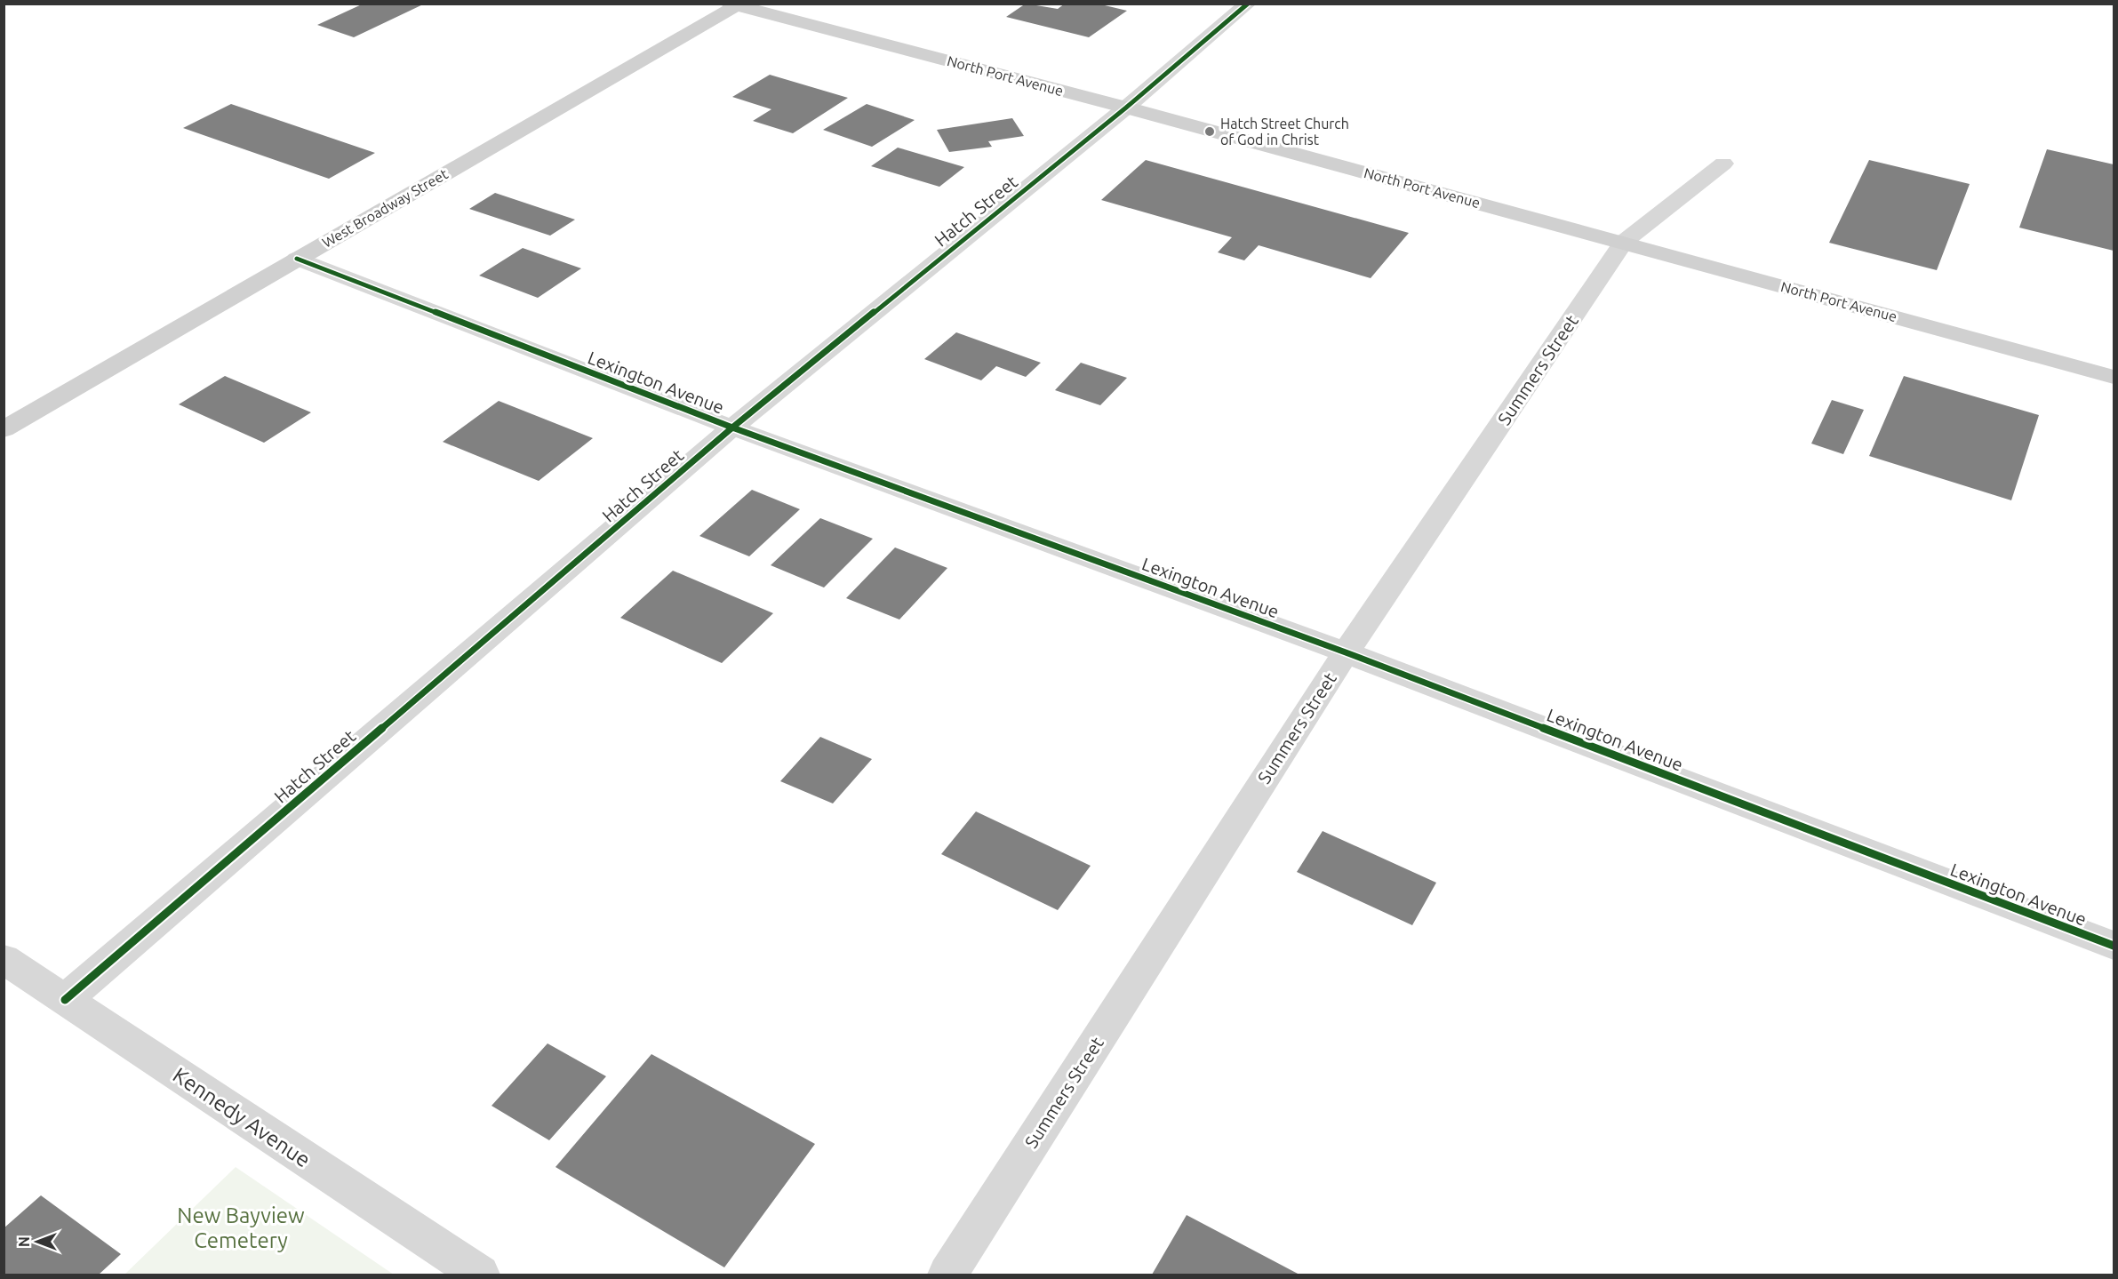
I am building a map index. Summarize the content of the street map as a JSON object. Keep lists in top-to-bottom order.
{
  "streets": {
    "main road": ["North Port Avenue", "West Broadway Street"],
    "street": [
      "Hatch Street",
      "Summers Street",
      "Lexington Avenue",
      "Kennedy Avenue"
    ]
  },
  "crossings": [
    ["North Port Avenue", "West Broadway Street"],
    ["North Port Avenue", "Hatch Street"],
    ["North Port Avenue", "Summers Street"],
    ["West Broadway Street", "Lexington Avenue"],
    ["Hatch Street", "Lexington Avenue"],
    ["Hatch Street", "Kennedy Avenue"],
    ["Summers Street", "Lexington Avenue"]
  ],
  "parks": ["New Bayview Cemetery"],
  "places": ["Hatch Street Church of God in Christ"],
  "north": "left"
}
